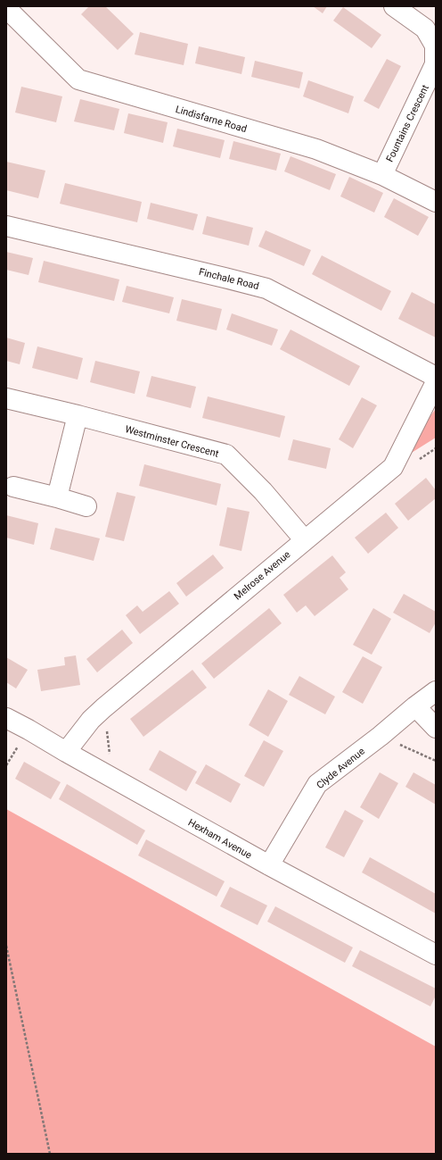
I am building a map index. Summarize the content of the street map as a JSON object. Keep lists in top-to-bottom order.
{
  "streets": {
    "street": [
      "Lindisfarne Road",
      "Fountains Crescent",
      "Finchale Road",
      "Westminster Crescent",
      "Melrose Avenue",
      "Clyde Avenue",
      "Hexham Avenue"
    ]
  },
  "crossings": [
    ["Lindisfarne Road", "Fountains Crescent"],
    ["Westminster Crescent", "Melrose Avenue"],
    ["Melrose Avenue", "Hexham Avenue"],
    ["Clyde Avenue", "Hexham Avenue"]
  ]
}
